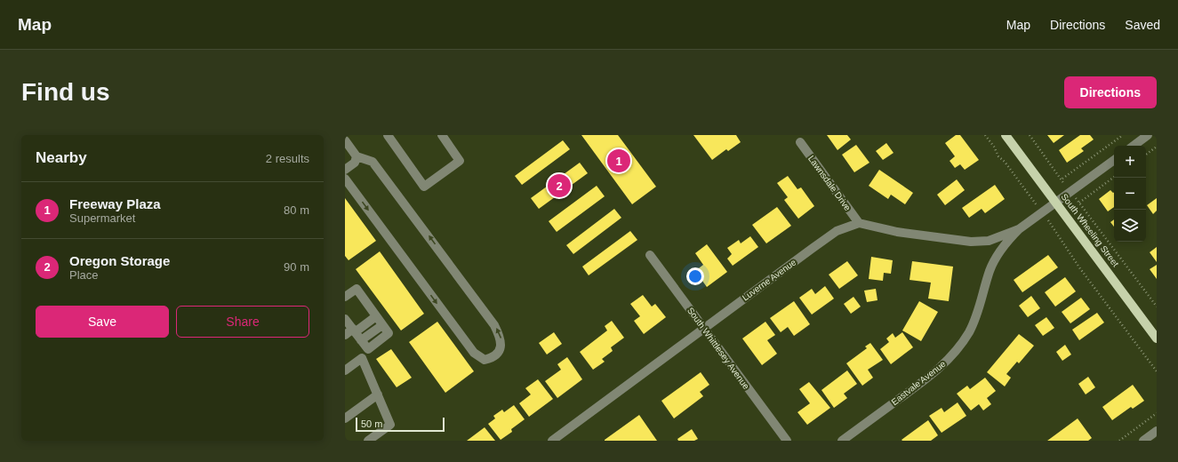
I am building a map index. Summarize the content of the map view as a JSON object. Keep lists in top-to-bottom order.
{
  "streets": {
    "main road": ["South Wheeling Street"],
    "street": [
      "Lawnsdale Drive",
      "Luverne Avenue",
      "South Whittlesey Avenue",
      "Eastvale Avenue"
    ]
  },
  "crossings": [
    ["Lawnsdale Drive", "Luverne Avenue"],
    ["South Wheeling Street", "Eastvale Avenue"],
    ["Luverne Avenue", "South Whittlesey Avenue"],
    ["Luverne Avenue", "Eastvale Avenue"]
  ],
  "scale_bar": "50 m",
  "page": {
    "header": "Map",
    "nav": ["Map", "Directions", "Saved"],
    "buttons": [
      "Directions",
      ["Save", "Share"]
    ],
    "title": "Find us",
    "heading": ["Nearby", "2 results"],
    "map_buttons": ["+", "−"],
    "pins": ["1", "2"],
    "list": [
      {
        "mark": "1",
        "name": "Freeway Plaza",
        "note": "Supermarket",
        "value": "80 m"
      },
      {
        "mark": "2",
        "name": "Oregon Storage",
        "note": "Place",
        "value": "90 m"
      }
    ],
    "scale": "50 m"
  }
}
